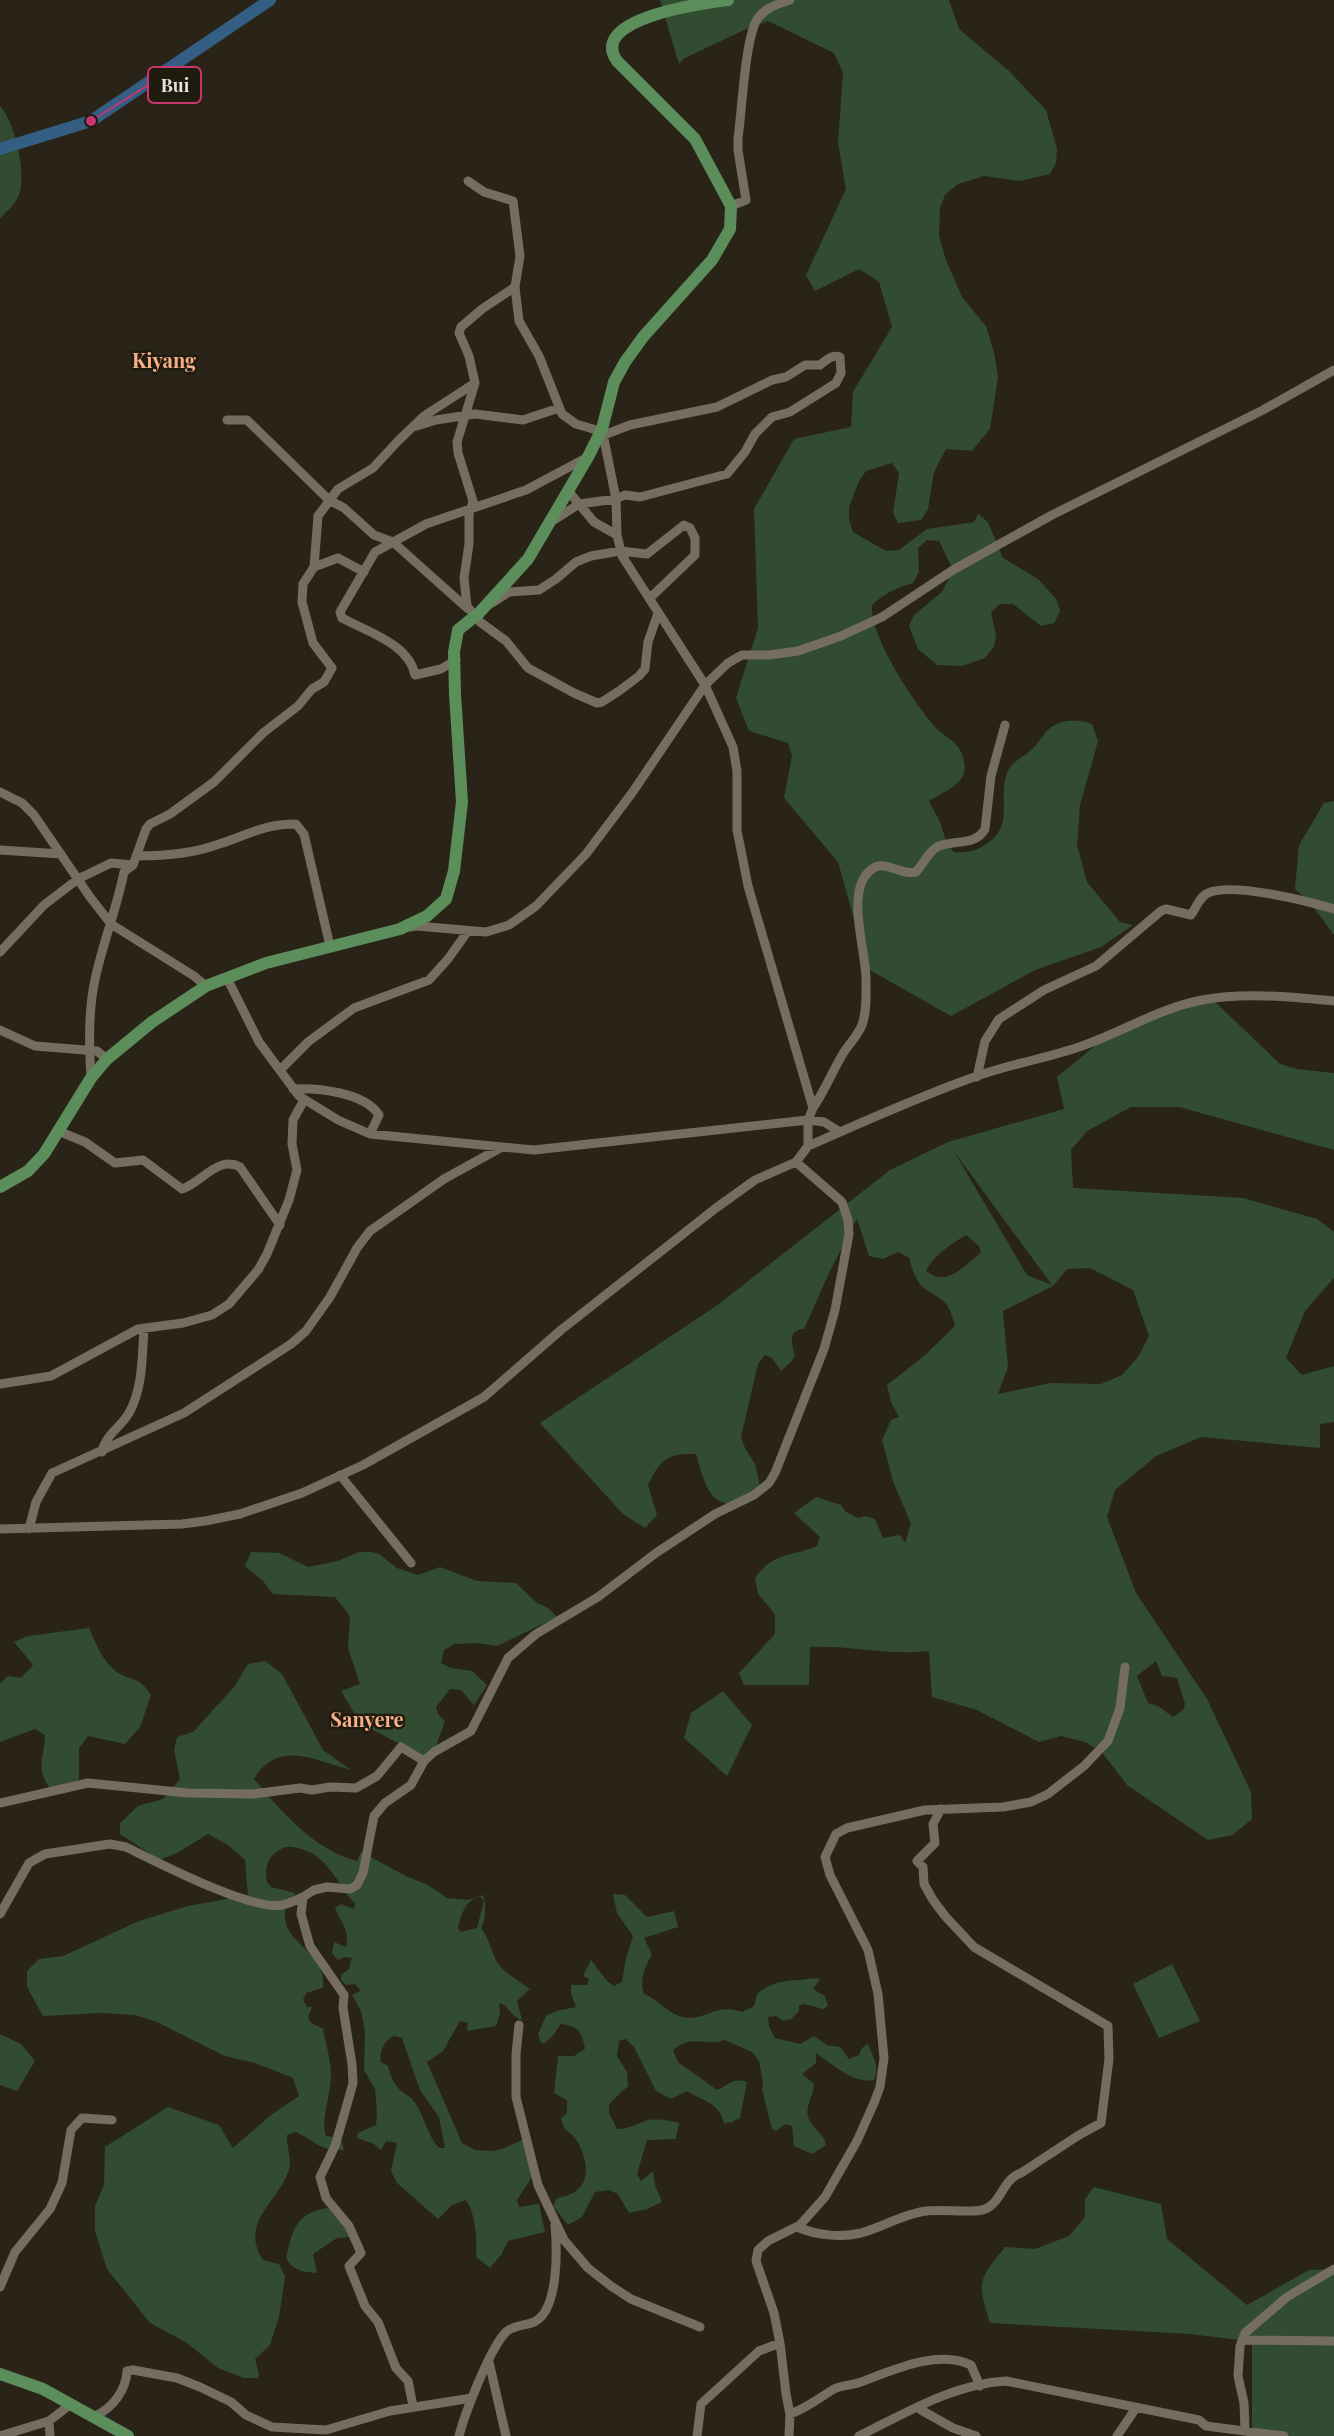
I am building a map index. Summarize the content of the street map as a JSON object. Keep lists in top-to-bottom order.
{
  "districts": ["Kiyang", "Sanyere"],
  "places": ["Bui"]
}
